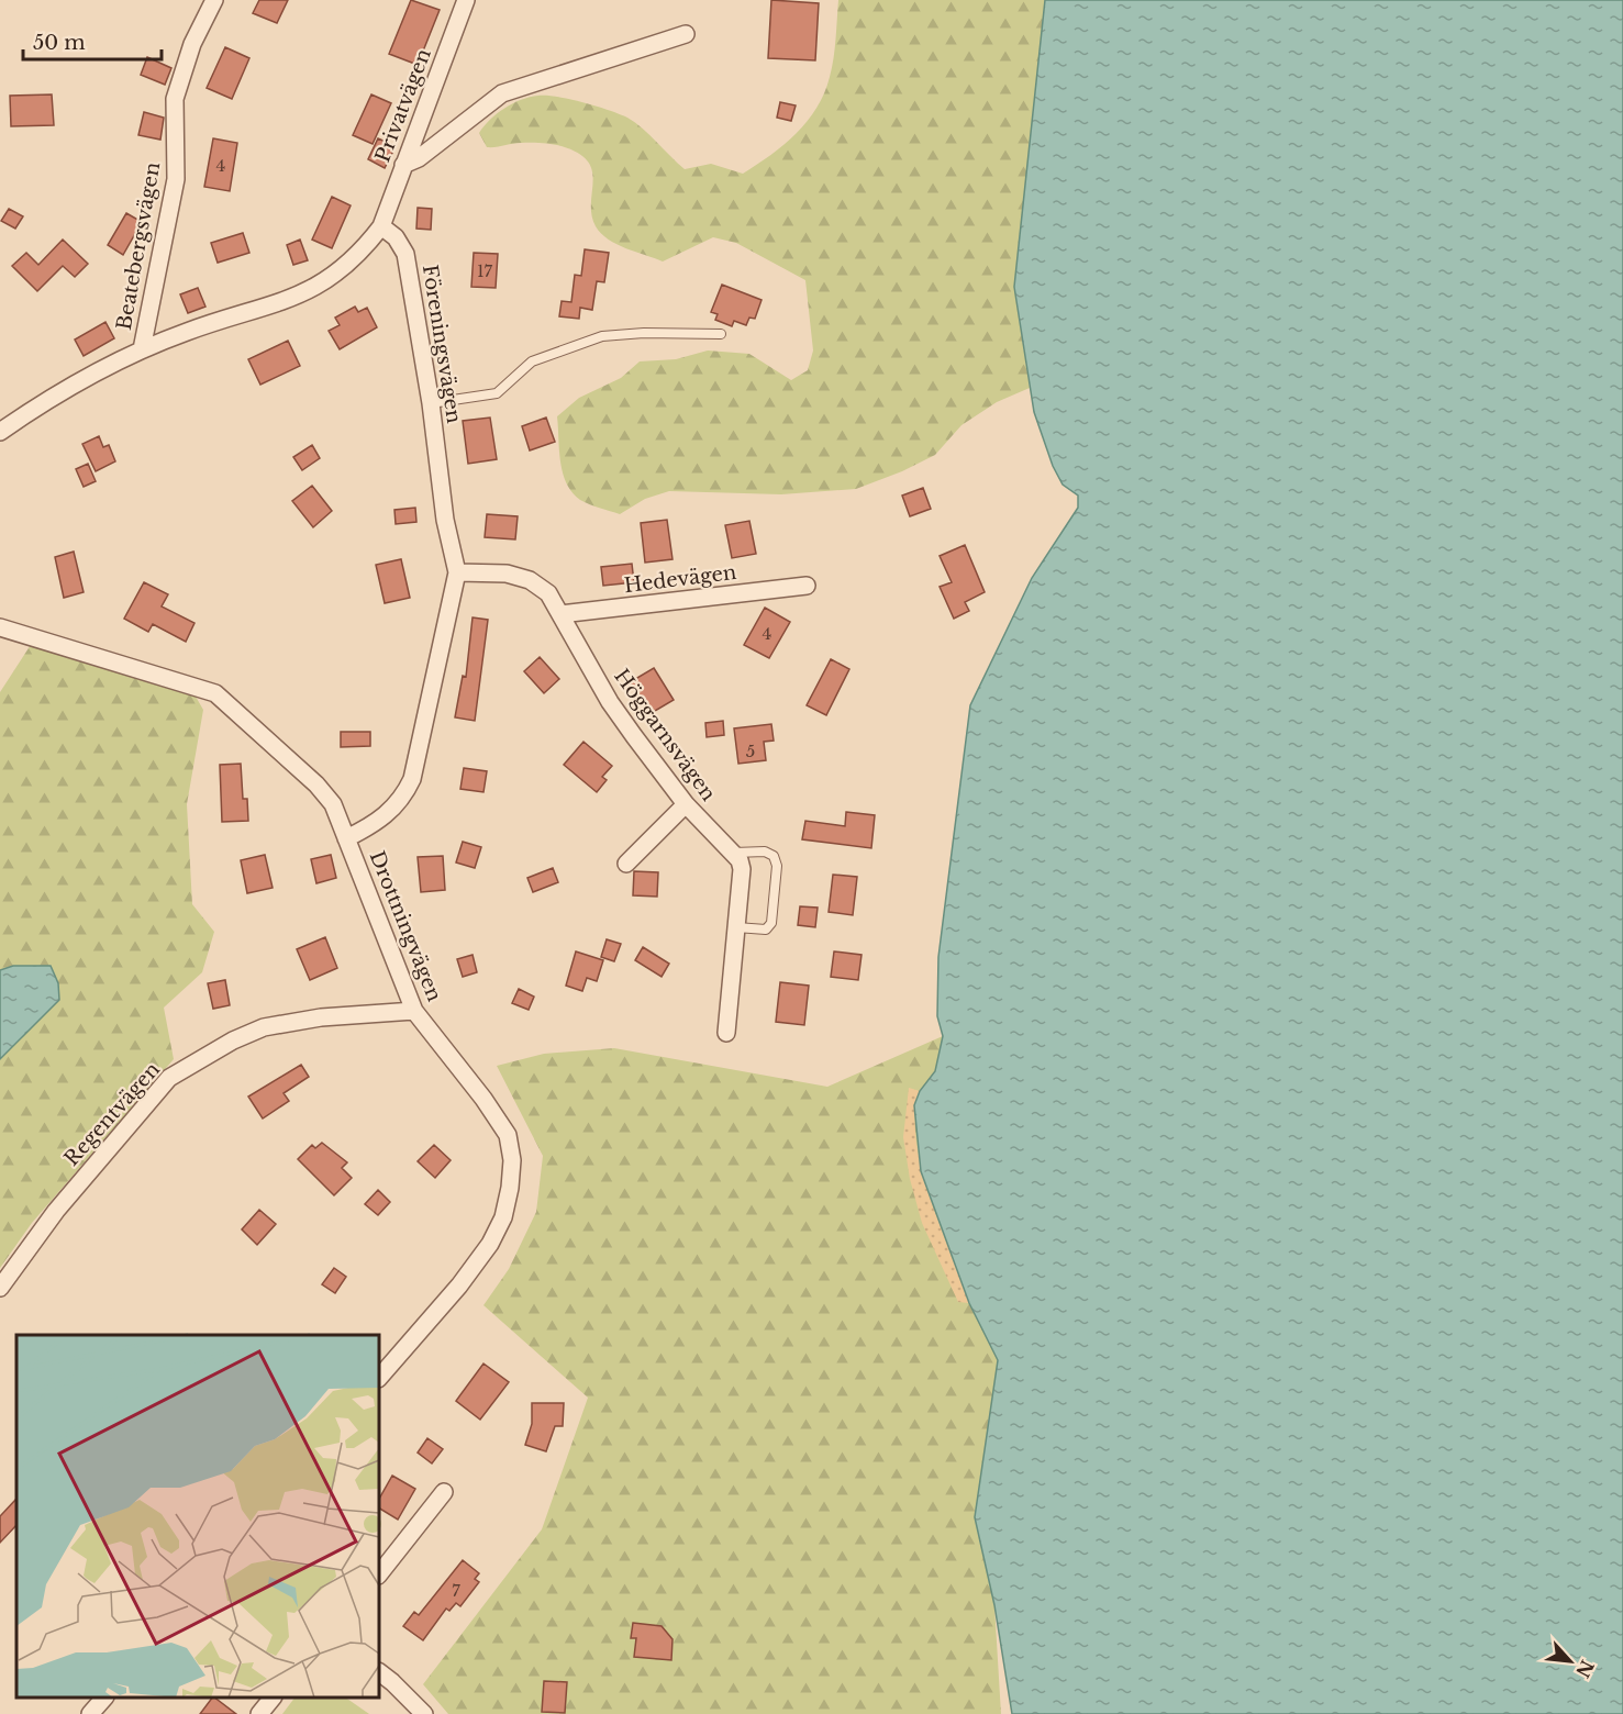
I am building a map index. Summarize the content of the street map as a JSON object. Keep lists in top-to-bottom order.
{
  "streets": {
    "street": [
      "Privatvägen",
      "Beatebergsvägen",
      "Föreningsvägen",
      "Hedevägen",
      "Höggarnsvägen",
      "Drottningvägen",
      "Regentvägen"
    ]
  },
  "crossings": [
    ["Privatvägen", "Föreningsvägen"],
    ["Föreningsvägen", "Höggarnsvägen"],
    ["Föreningsvägen", "Drottningvägen"],
    ["Hedevägen", "Höggarnsvägen"],
    ["Drottningvägen", "Regentvägen"]
  ],
  "house_numbers": [
    "4",
    "17",
    "4",
    "5",
    "7"
  ],
  "scale_bar": "50 m",
  "north": "bottom right"
}
